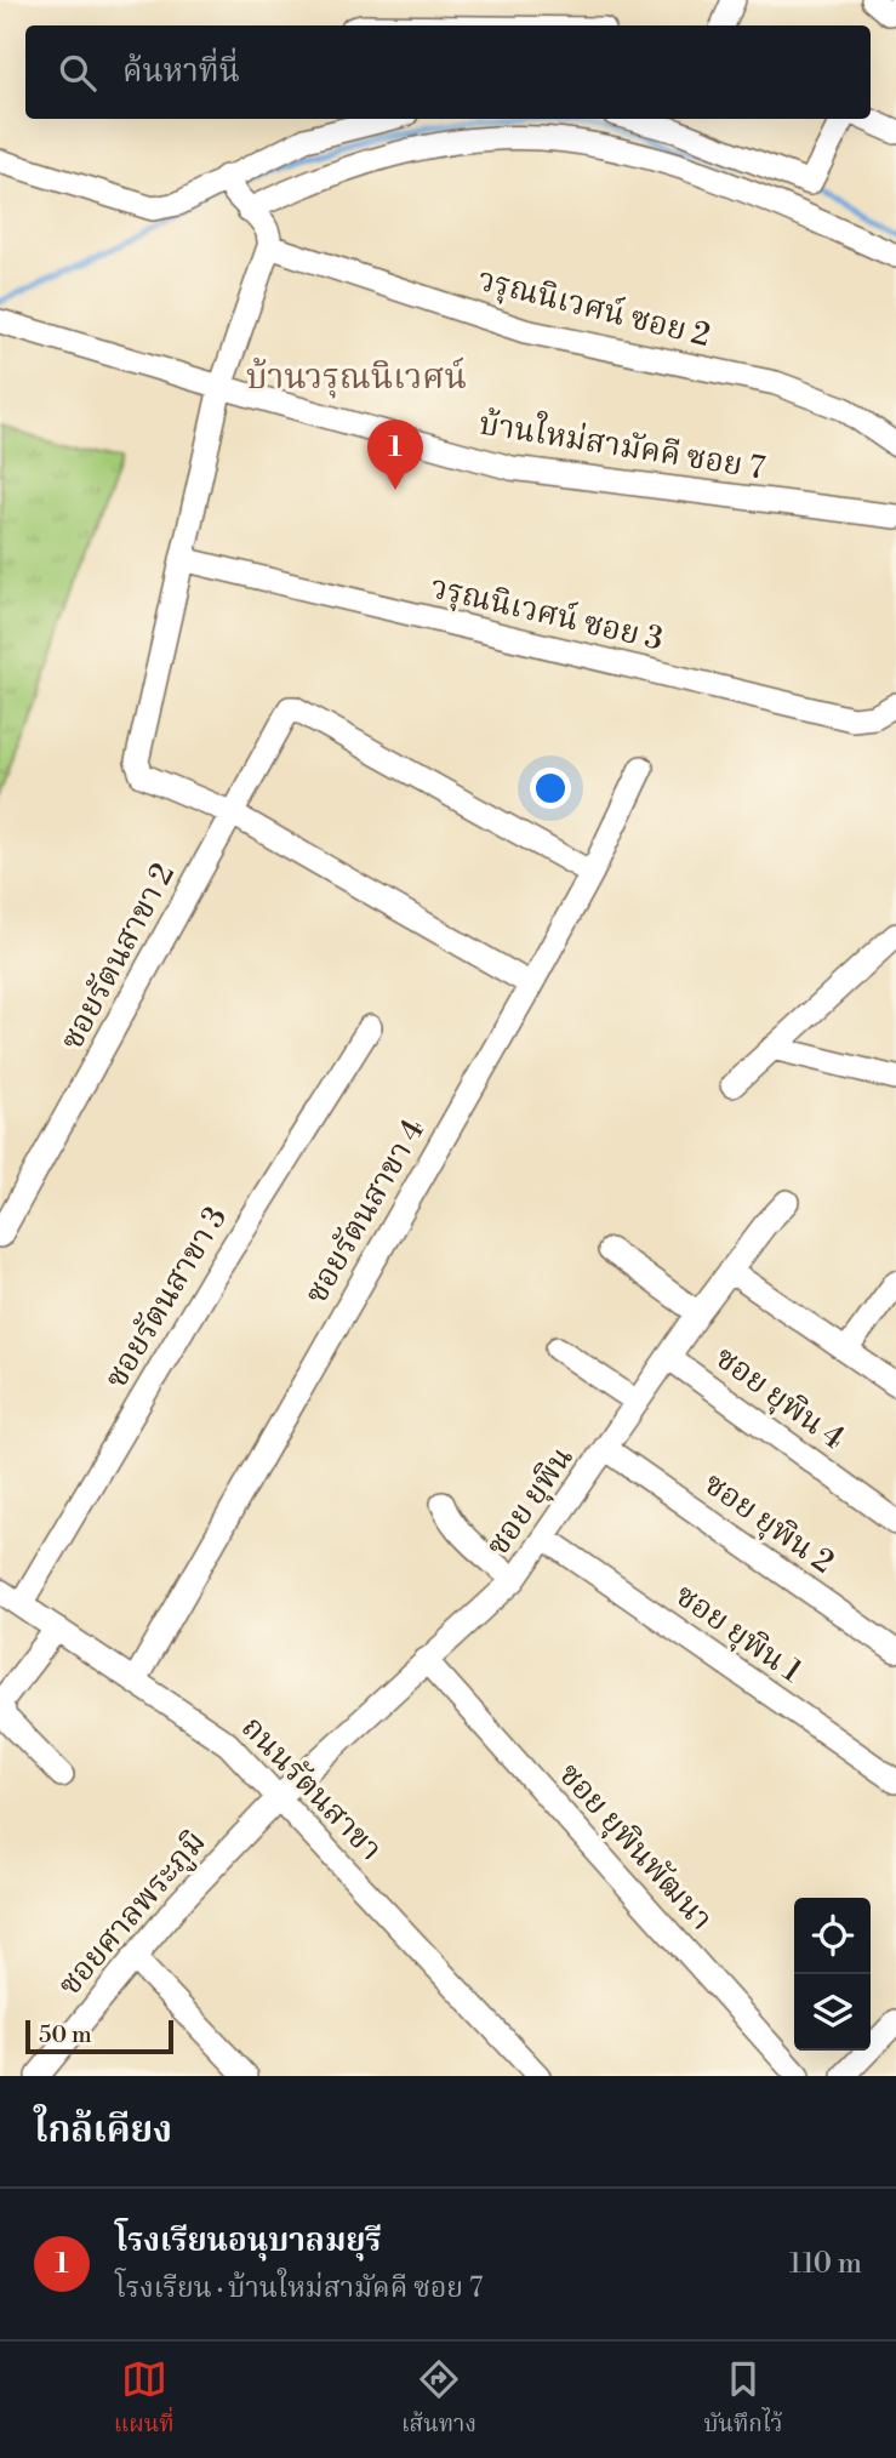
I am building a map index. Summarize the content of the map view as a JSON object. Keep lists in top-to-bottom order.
{
  "streets": {
    "street": [
      "วรุณนิเวศน์ ซอย 2",
      "บ้านใหม่สามัคคี ซอย 7",
      "วรุณนิเวศน์ ซอย 3",
      "ซอยรัตนสาขา 2",
      "ซอยรัตนสาขา 4",
      "ซอยรัตนสาขา 3",
      "ซอย ยุพิน 4",
      "ซอย ยุพิน",
      "ซอย ยุพิน 2",
      "ซอย ยุพิน 1",
      "ถนนรัตนสาขา",
      "ซอย ยุพินพัฒนา",
      "ซอยศาลพระภูมิ"
    ]
  },
  "crossings": [
    ["ซอยรัตนสาขา 2", "ซอยรัตนสาขา 4"],
    ["ซอยรัตนสาขา 4", "ถนนรัตนสาขา"],
    ["ซอยรัตนสาขา 3", "ถนนรัตนสาขา"],
    ["ซอย ยุพิน 4", "ซอย ยุพิน"],
    ["ซอย ยุพิน", "ซอย ยุพิน 2"],
    ["ซอย ยุพิน", "ซอย ยุพิน 1"],
    ["ซอย ยุพิน", "ถนนรัตนสาขา"],
    ["ซอย ยุพิน", "ซอย ยุพินพัฒนา"],
    ["ซอย ยุพิน", "ซอยศาลพระภูมิ"],
    ["ถนนรัตนสาขา", "ซอยศาลพระภูมิ"]
  ],
  "districts": ["บ้านวรุณนิเวศน์"],
  "scale_bar": "50 m",
  "page": {
    "search": "ค้นหาที่นี่",
    "pins": "1",
    "scale": "50 m",
    "heading": "ใกล้เคียง",
    "list": [
      {
        "mark": "1",
        "name": "โรงเรียนอนุบาลมยุรี",
        "note": "โรงเรียน · บ้านใหม่สามัคคี ซอย 7",
        "value": "110 m"
      }
    ],
    "nav": ["แผนที่", "เส้นทาง", "บันทึกไว้"]
  }
}
